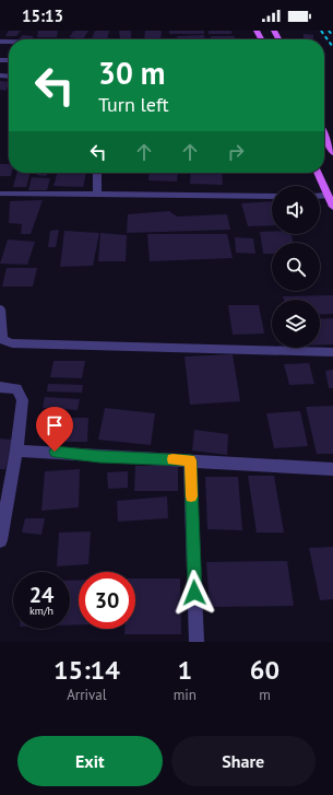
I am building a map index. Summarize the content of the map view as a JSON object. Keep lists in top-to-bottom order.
{
  "page": {
    "status": "15:13",
    "turn": ["30 m", "Turn left"],
    "speed": "24 km/h",
    "limit": "30",
    "eta": [
      "15:14",
      "Arrival",
      "1",
      "min",
      "60",
      "m"
    ],
    "buttons": ["Exit", "Share"]
  }
}
